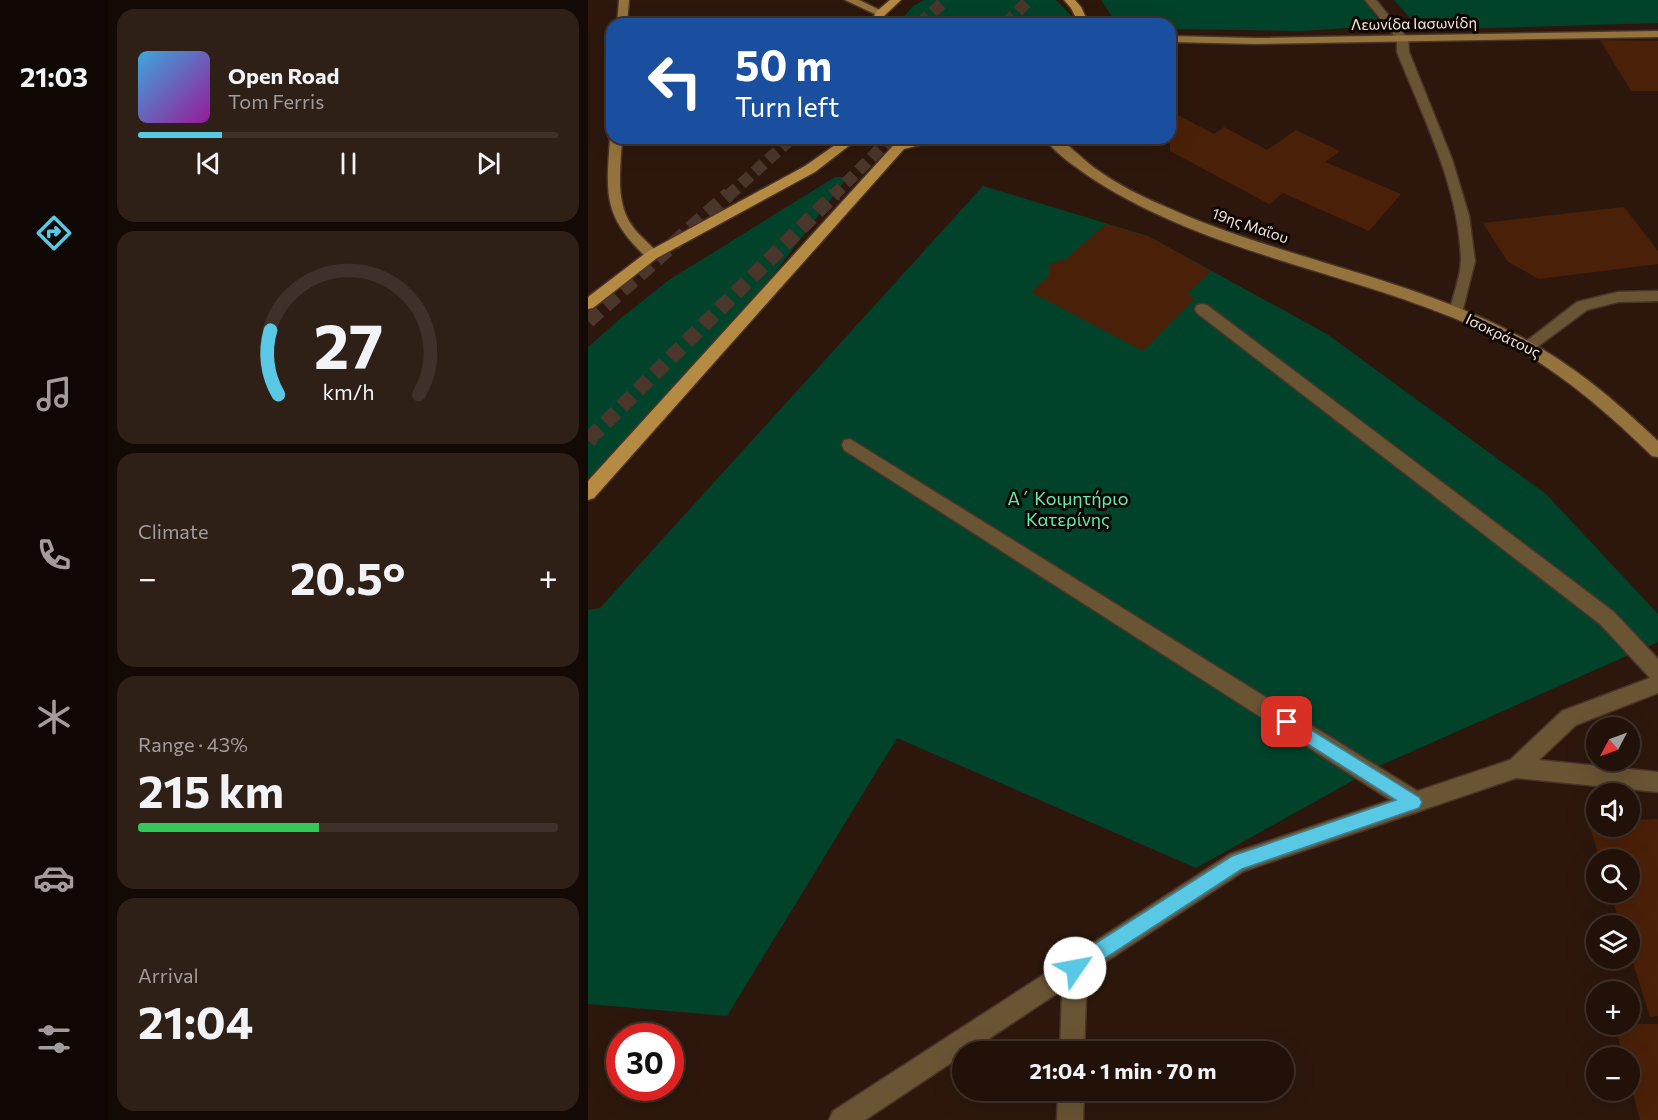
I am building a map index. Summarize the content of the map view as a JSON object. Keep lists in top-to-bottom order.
{
  "streets": {
    "street": ["Λεωνίδα Ιασωνίδη", "19ης Μαΐου", "Ισοκράτους"]
  },
  "crossings": [
    ["Λεωνίδα Ιασωνίδη", "Ισοκράτους"],
    ["19ης Μαΐου", "Ισοκράτους"]
  ],
  "parks": ["Α΄ Κοιμητήριο Κατερίνης"],
  "north": "bottom left",
  "page": {
    "tabs": "21:03",
    "turn": ["50 m", "Turn left"],
    "song": ["Open Road", "Tom Ferris"],
    "tile": [
      "Climate",
      ["Range · 43%", "215 km"],
      ["Arrival", "21:04"]
    ],
    "heat": ["−", "20.5°", "+"],
    "map_buttons": ["+", "−"],
    "limit": "30",
    "trip": "21:04 · 1 min · 70 m",
    "gauge": ["27", "km/h"]
  }
}
